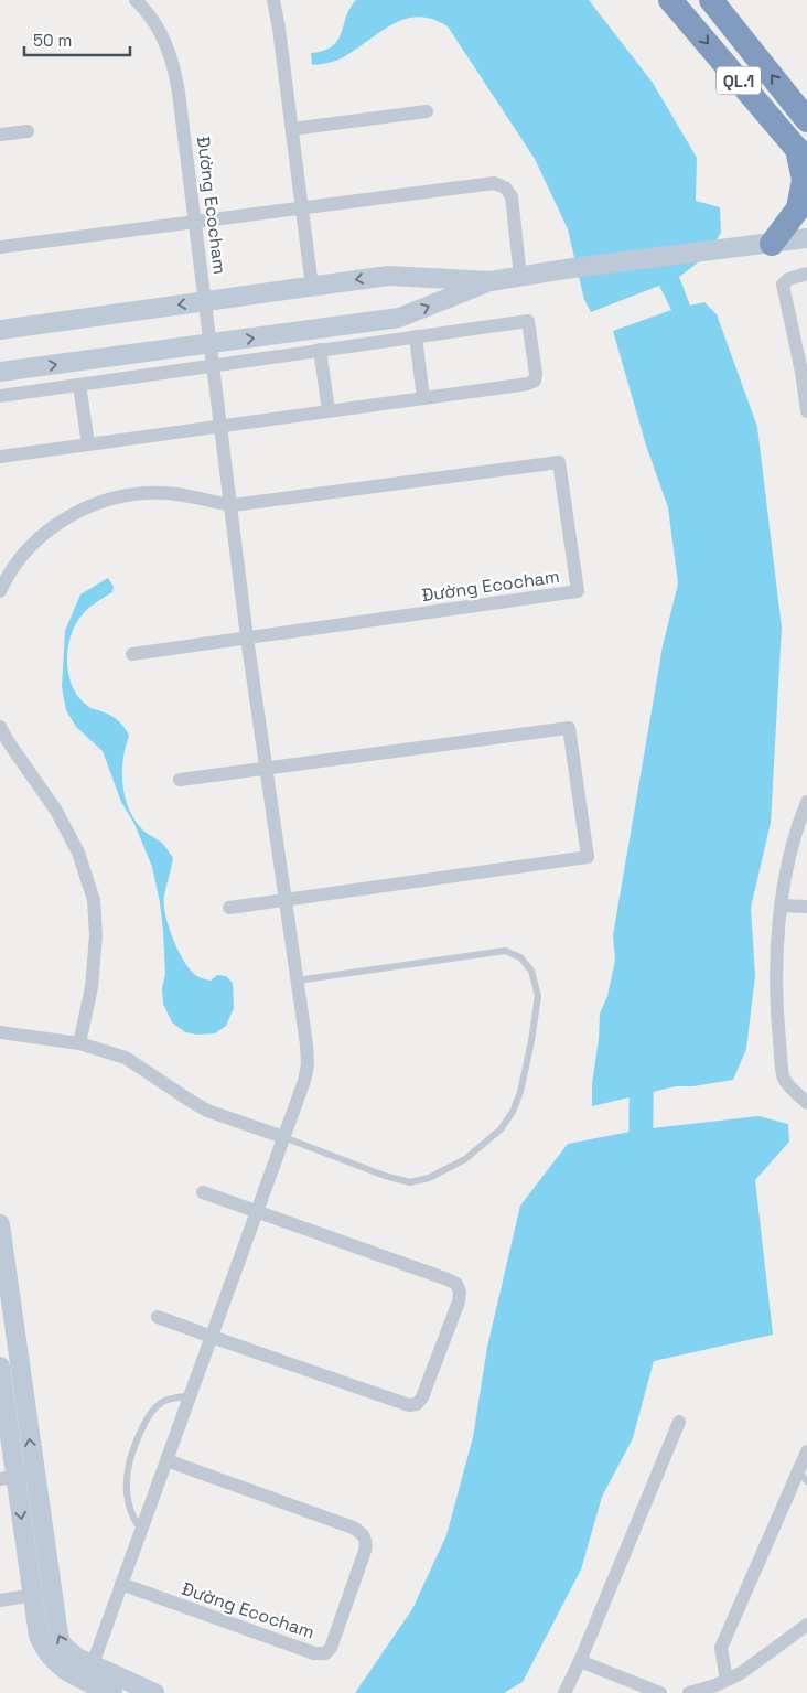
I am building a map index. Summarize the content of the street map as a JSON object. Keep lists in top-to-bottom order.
{
  "streets": {
    "highway": ["QL.1"],
    "street": ["Đường Ecocham"]
  },
  "scale_bar": "50 m"
}
